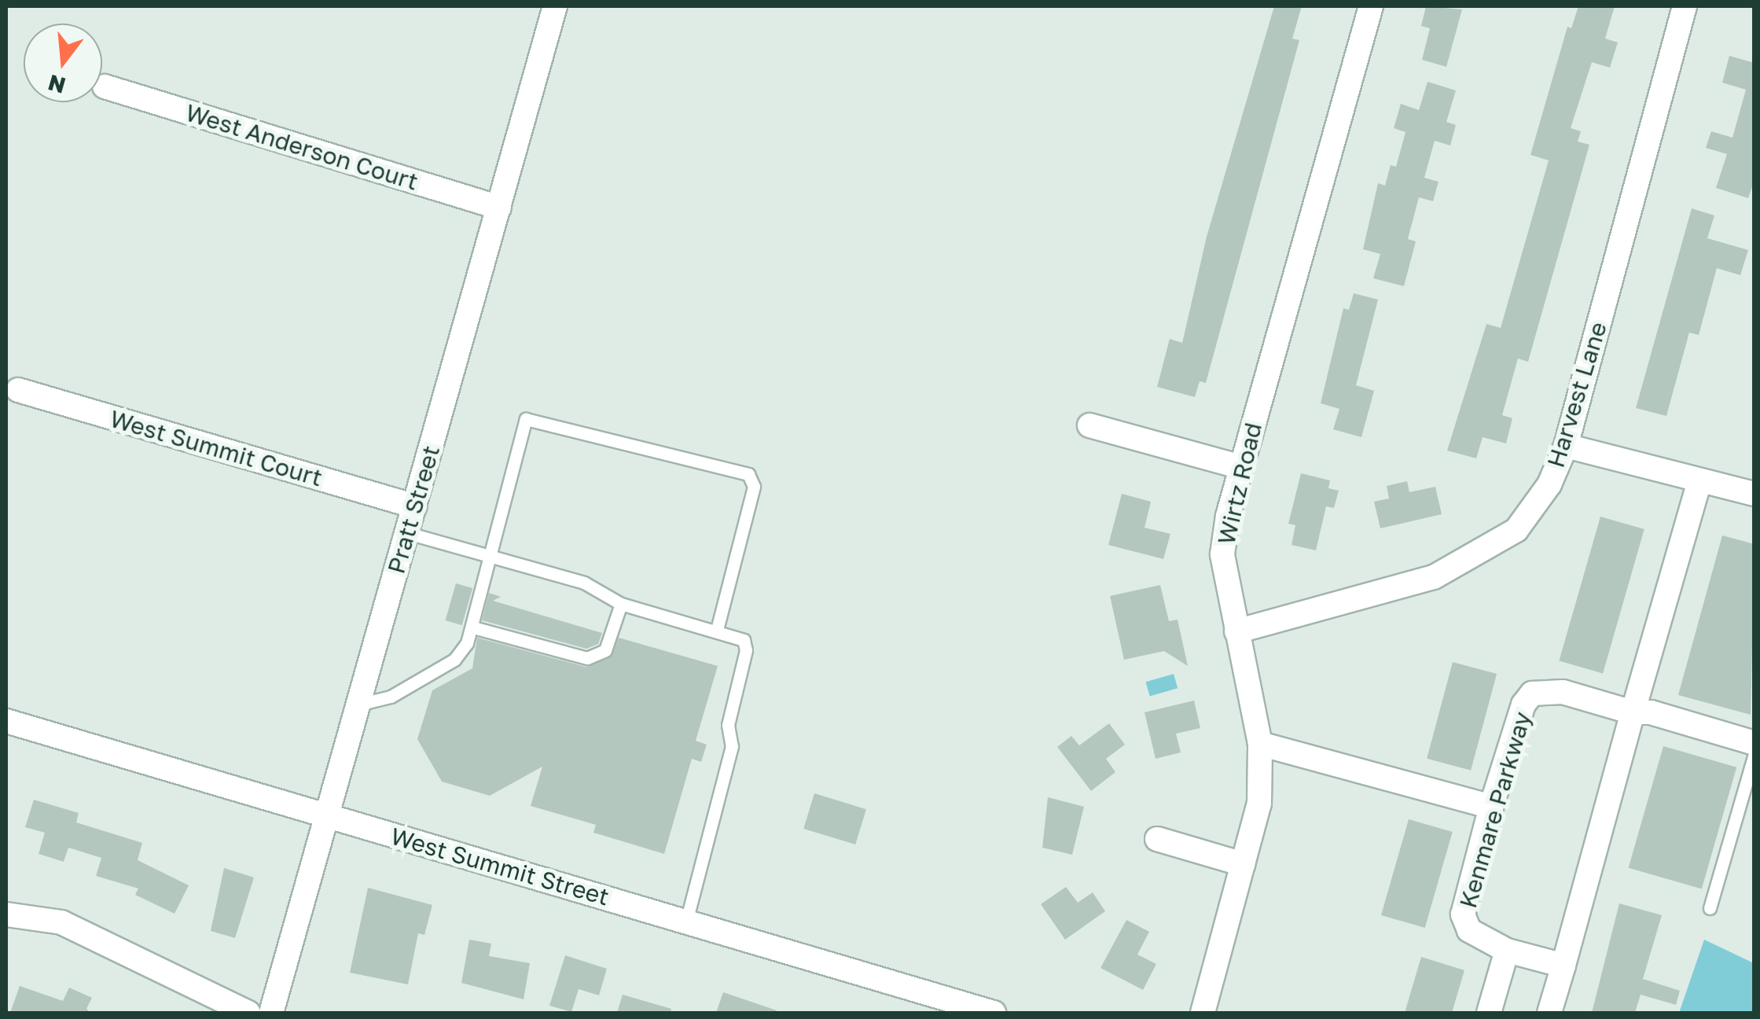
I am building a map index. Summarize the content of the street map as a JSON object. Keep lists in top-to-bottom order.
{
  "streets": {
    "street": [
      "West Anderson Court",
      "Harvest Lane",
      "West Summit Court",
      "Wirtz Road",
      "Pratt Street",
      "Kenmare Parkway",
      "West Summit Street"
    ]
  },
  "crossings": [
    ["West Anderson Court", "Pratt Street"],
    ["Harvest Lane", "Wirtz Road"],
    ["West Summit Court", "Pratt Street"],
    ["Pratt Street", "West Summit Street"]
  ],
  "north": "bottom"
}
